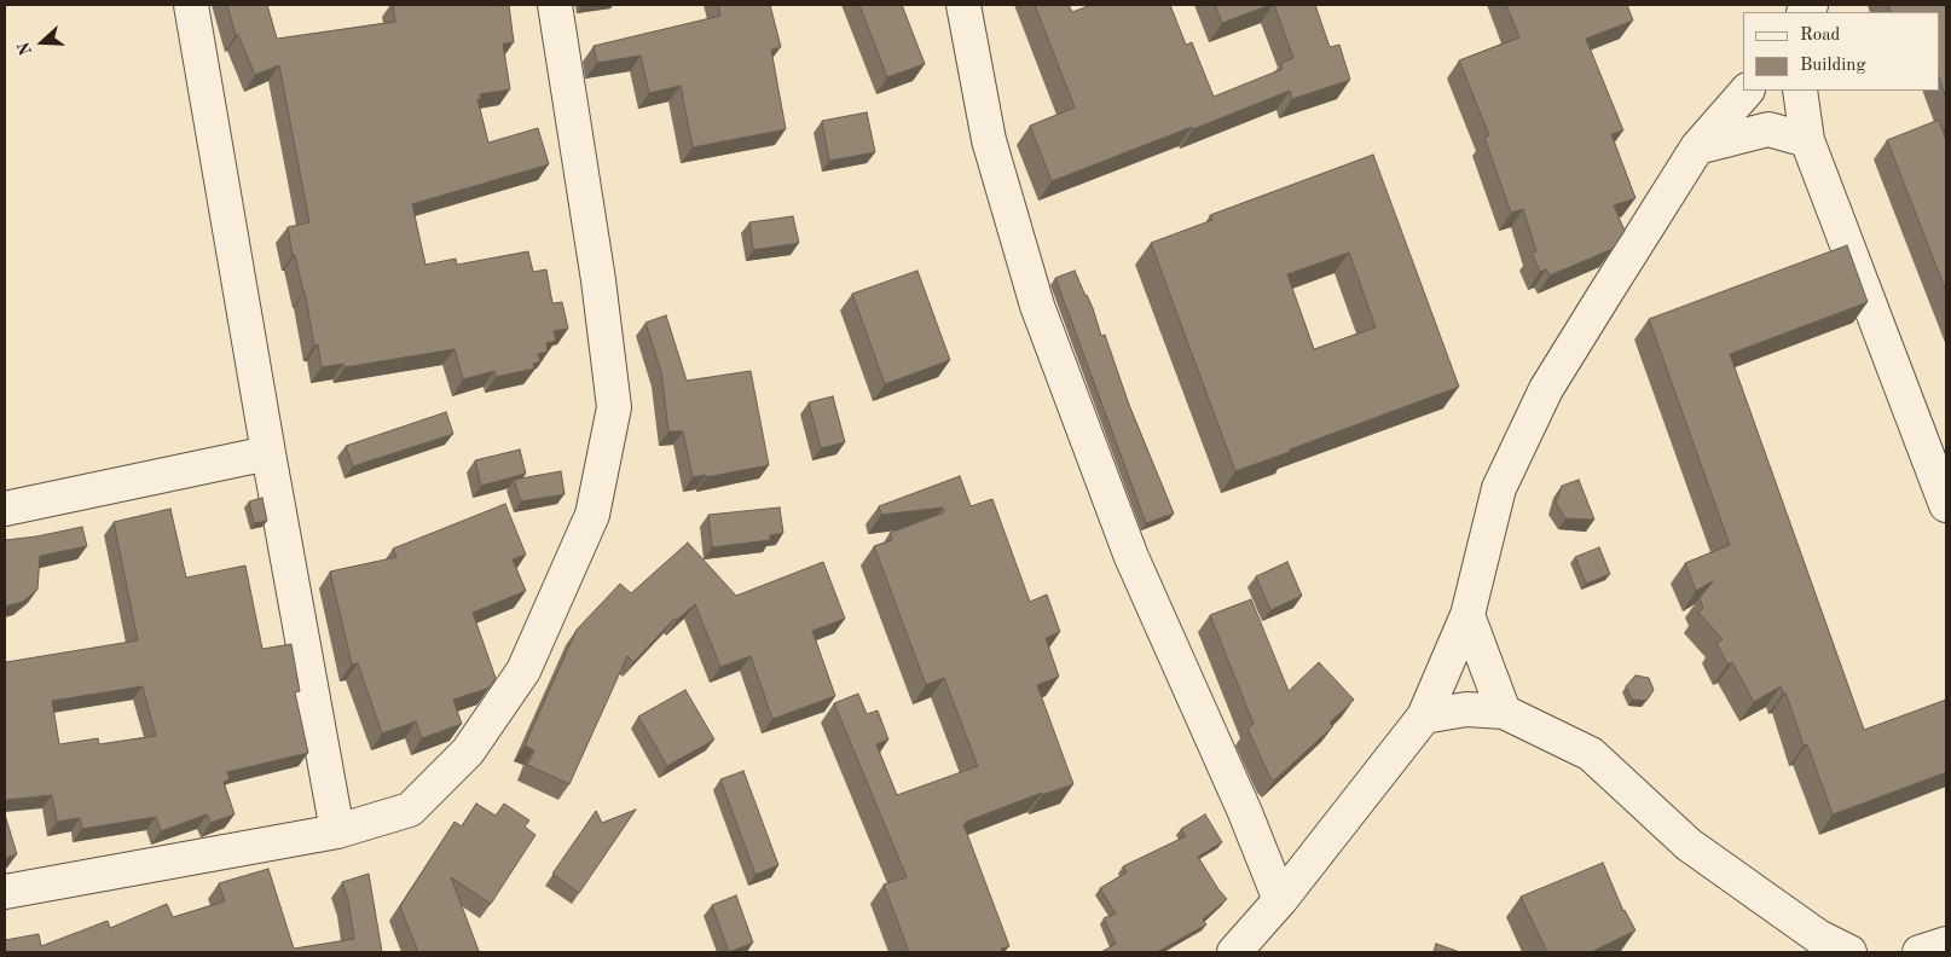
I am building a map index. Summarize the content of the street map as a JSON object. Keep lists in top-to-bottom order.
{
  "legend": ["Road", "Building"],
  "north": "left"
}
